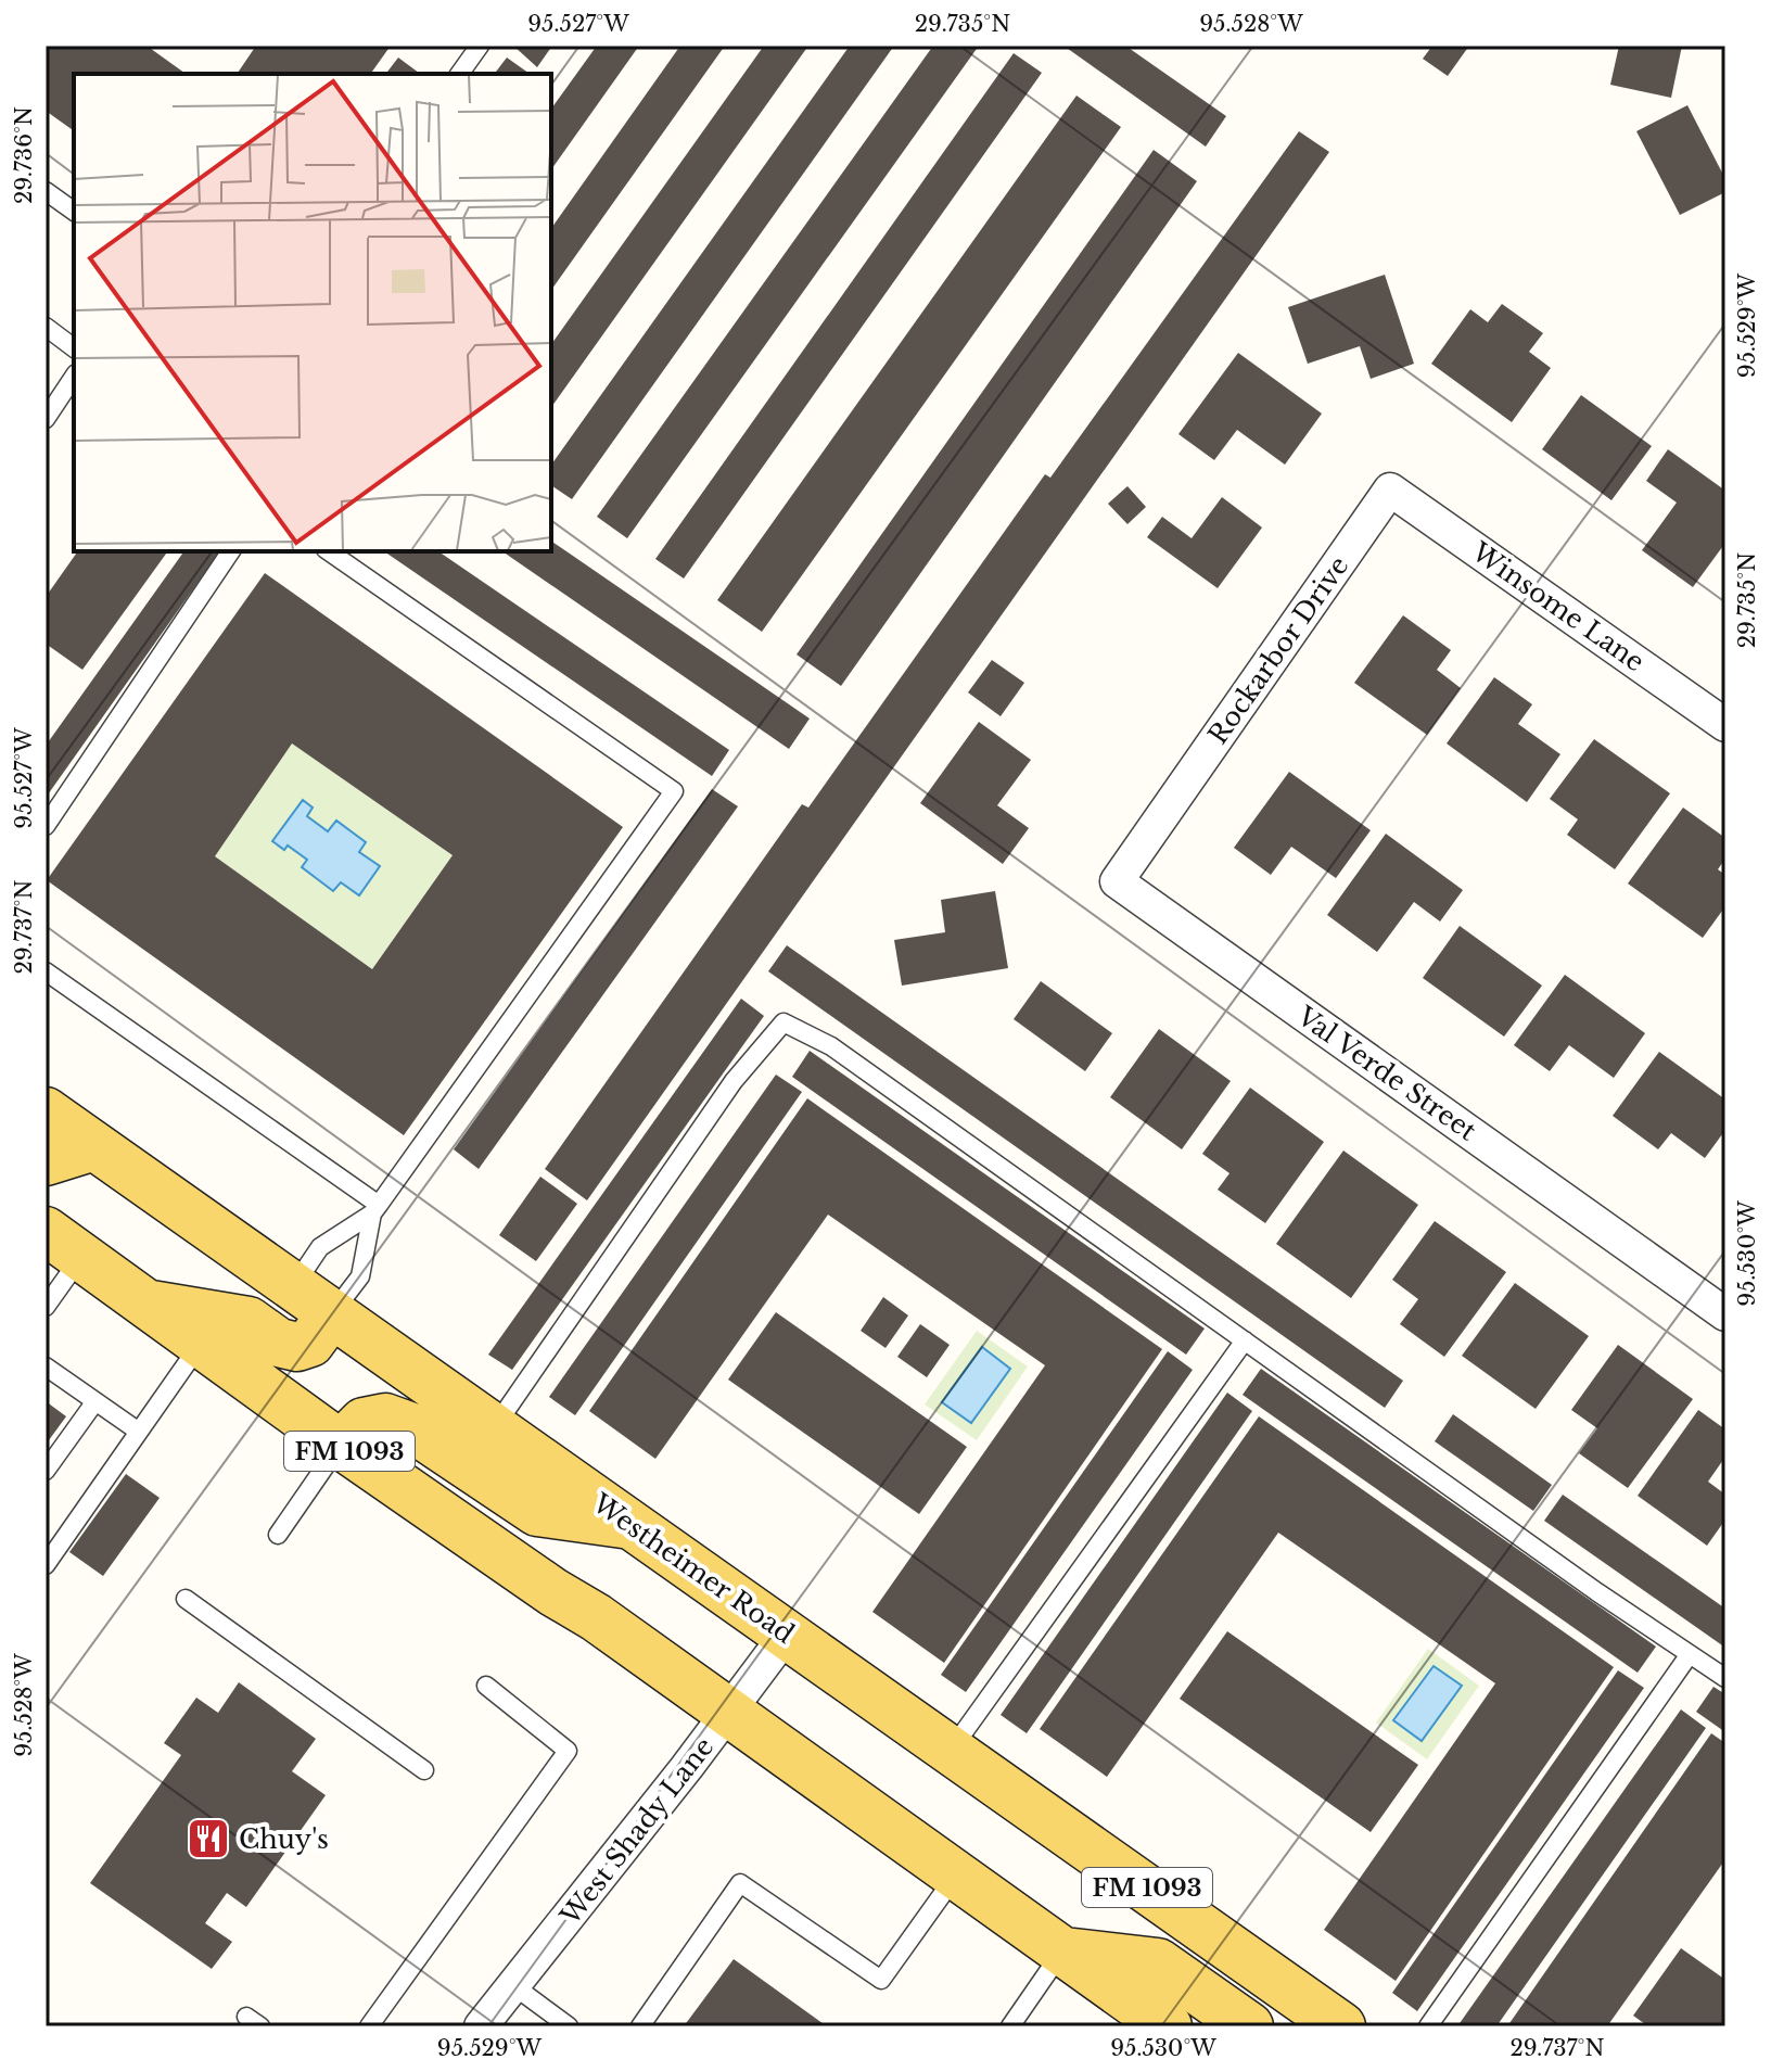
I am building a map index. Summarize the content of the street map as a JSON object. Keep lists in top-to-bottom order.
{
  "streets": {
    "main road": ["FM 1093", "Westheimer Road"],
    "street": [
      "Winsome Lane",
      "Rockarbor Drive",
      "Val Verde Street",
      "West Shady Lane"
    ]
  },
  "crossings": [
    ["Winsome Lane", "Rockarbor Drive"],
    ["Rockarbor Drive", "Val Verde Street"],
    ["FM 1093", "West Shady Lane"],
    ["Westheimer Road", "West Shady Lane"]
  ],
  "places": {
    "restaurant": ["Chuy's"]
  },
  "coordinates": [
    "95.527°W",
    "29.735°N",
    "95.528°W",
    "29.736°N",
    "95.529°W",
    "29.737°N",
    "95.530°W"
  ]
}
